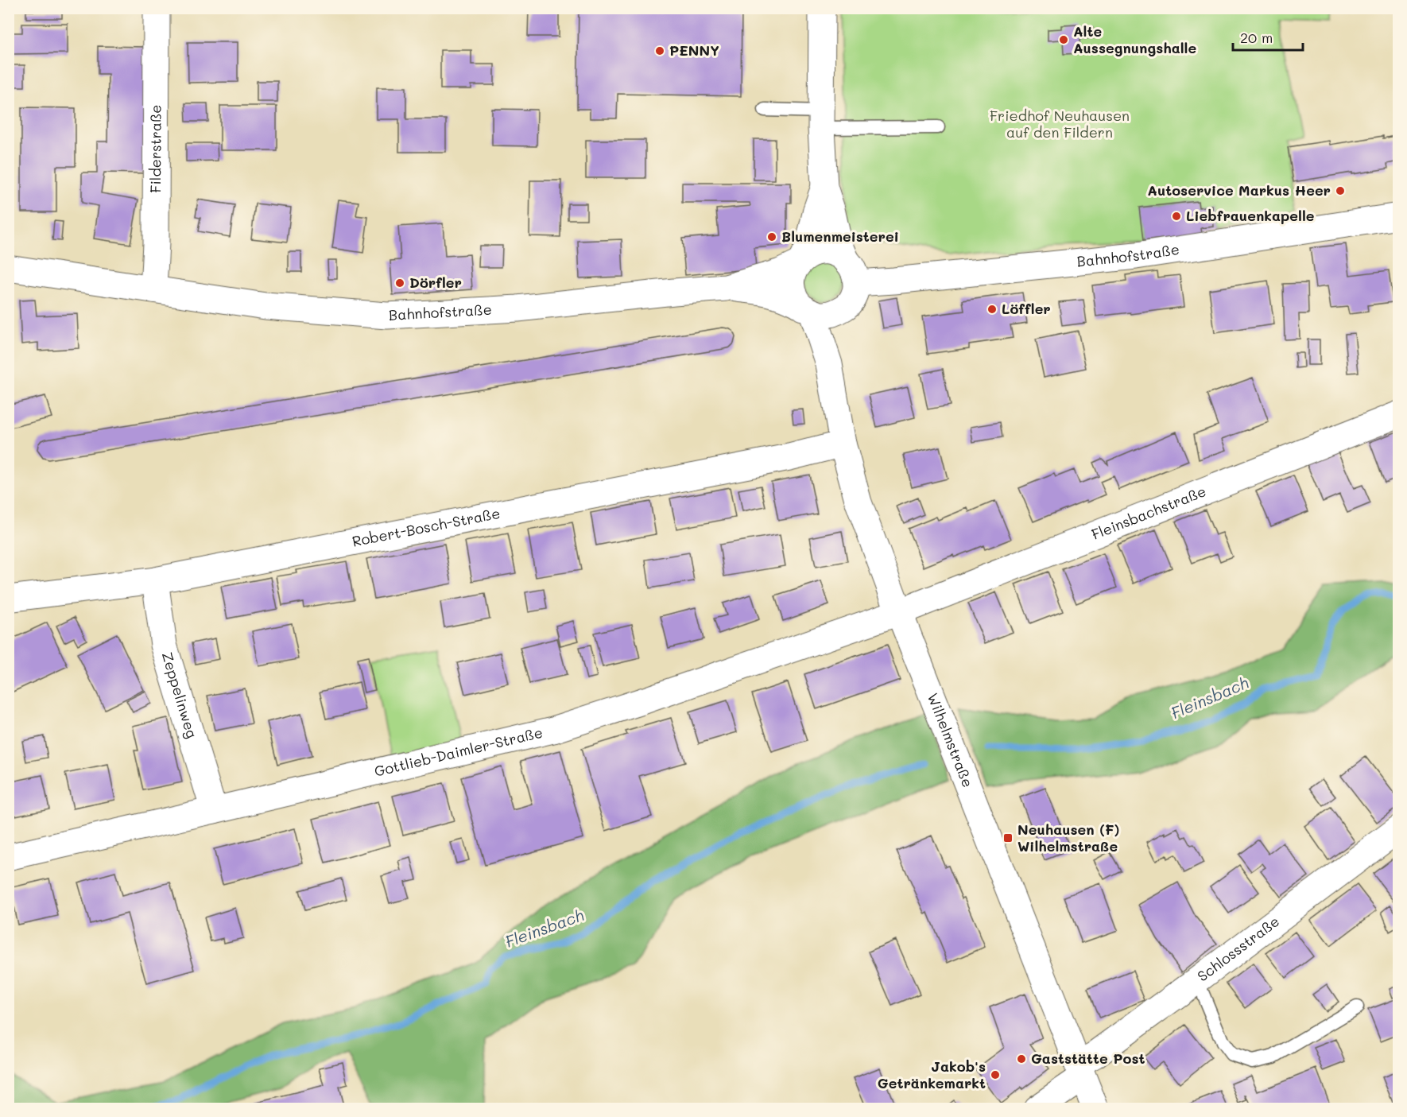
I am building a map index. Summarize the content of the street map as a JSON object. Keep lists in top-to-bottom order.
{
  "streets": {
    "street": [
      "Filderstraße",
      "Bahnhofstraße",
      "Fleinsbachstraße",
      "Robert-Bosch-Straße",
      "Zeppelinweg",
      "Wilhelmstraße",
      "Gottlieb-Daimler-Straße",
      "Schlossstraße"
    ]
  },
  "crossings": [
    ["Filderstraße", "Bahnhofstraße"],
    ["Bahnhofstraße", "Wilhelmstraße"],
    ["Fleinsbachstraße", "Wilhelmstraße"],
    ["Fleinsbachstraße", "Gottlieb-Daimler-Straße"],
    ["Robert-Bosch-Straße", "Zeppelinweg"],
    ["Robert-Bosch-Straße", "Wilhelmstraße"],
    ["Zeppelinweg", "Gottlieb-Daimler-Straße"],
    ["Wilhelmstraße", "Gottlieb-Daimler-Straße"],
    ["Wilhelmstraße", "Schlossstraße"]
  ],
  "water": ["Fleinsbach"],
  "parks": ["Friedhof Neuhausen auf den Fildern"],
  "places": {
    "other": [
      "Alte Aussegnungshalle",
      "PENNY",
      "Autoservice Markus Heer",
      "Liebfrauenkapelle",
      "Blumenmeisterei",
      "Dörfler",
      "Löffler",
      "Gaststätte Post",
      "Jakob's Getränkemarkt"
    ],
    "transit": ["Neuhausen (F) Wilhelmstraße"]
  },
  "scale_bar": "20 m"
}
